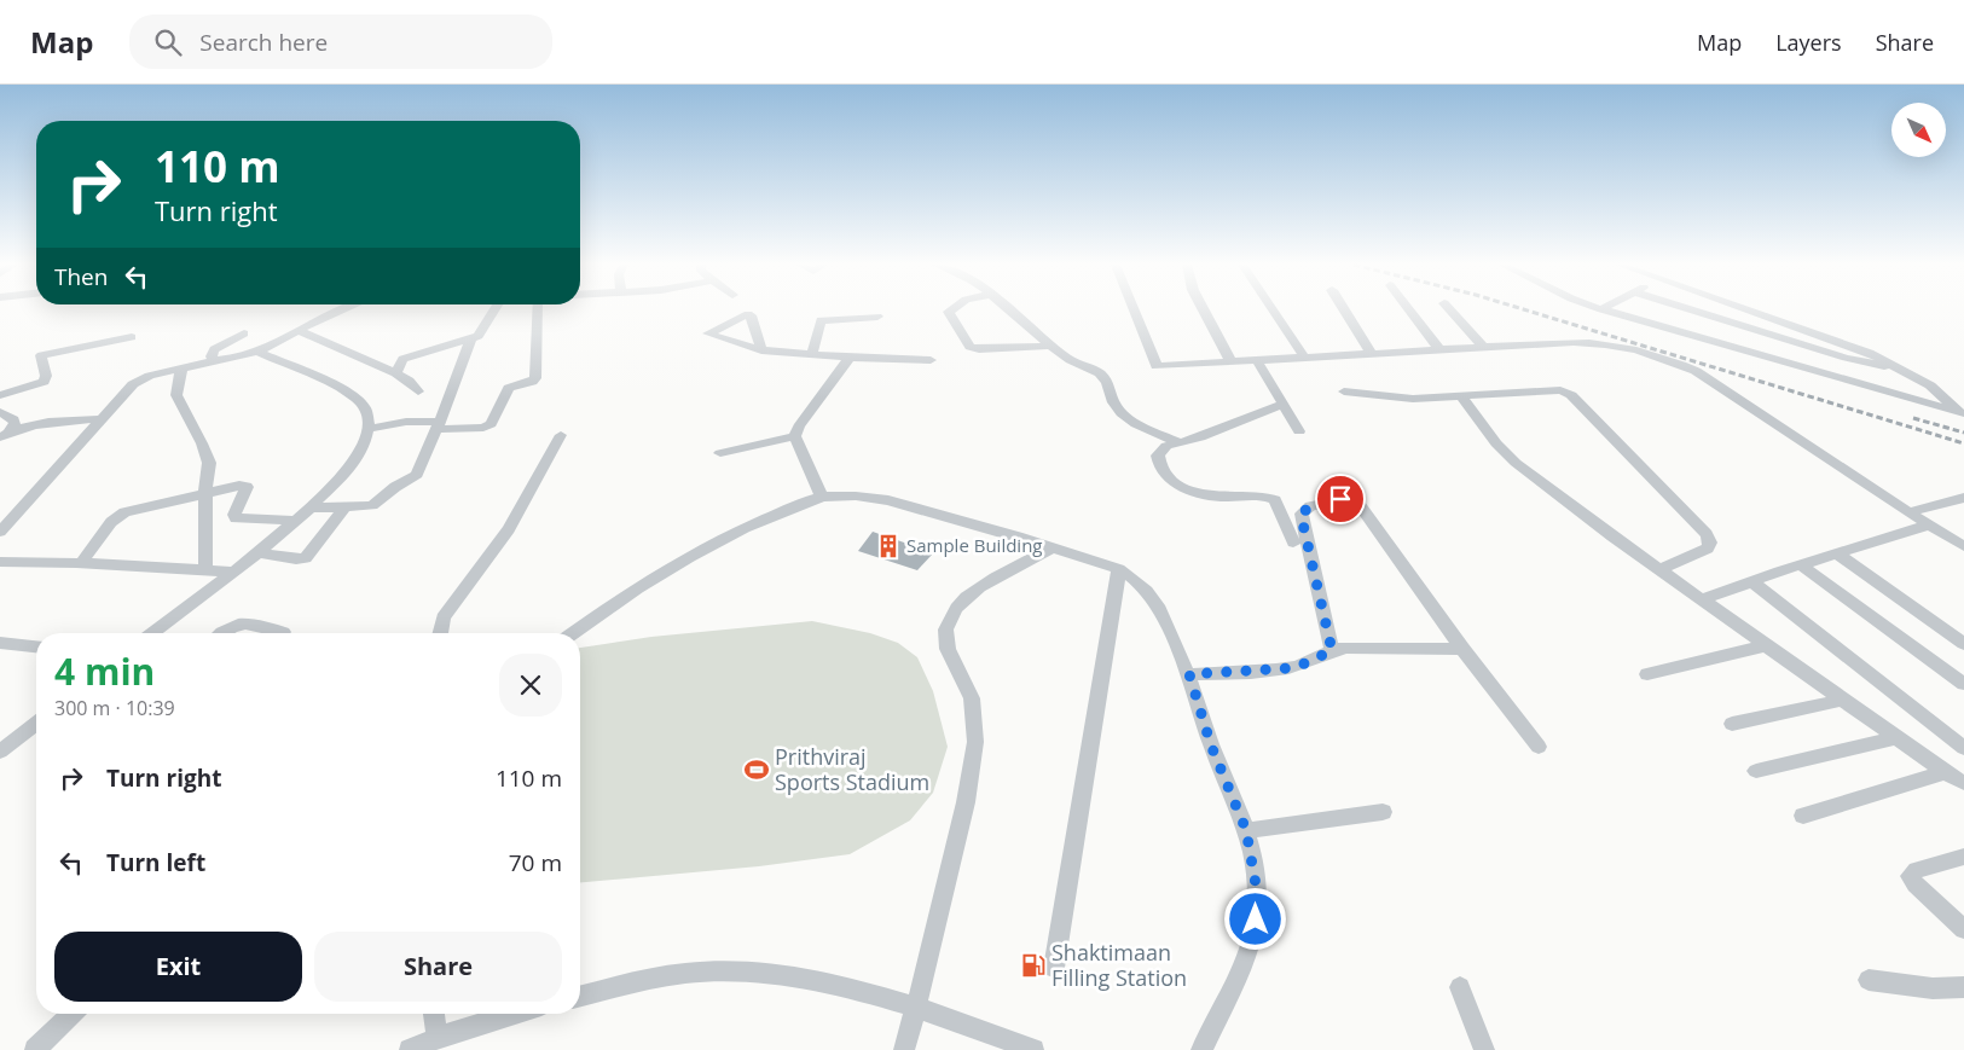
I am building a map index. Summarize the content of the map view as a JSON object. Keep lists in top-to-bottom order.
{
  "places": {
    "building": ["Sample Building"],
    "sports": ["Prithviraj Sports Stadium"],
    "fuel station": ["Shaktimaan Filling Station"]
  },
  "north": "bottom right",
  "page": {
    "header": "Map",
    "search": "Search here",
    "nav": ["Map", "Layers", "Share"],
    "turn": ["110 m", "Turn right"],
    "then": "Then",
    "heading": ["4 min", "300 m · 10:39"],
    "list": [
      {
        "name": "Turn right",
        "value": "110 m"
      },
      {
        "name": "Turn left",
        "value": "70 m"
      }
    ],
    "buttons": ["Exit", "Share"]
  }
}
